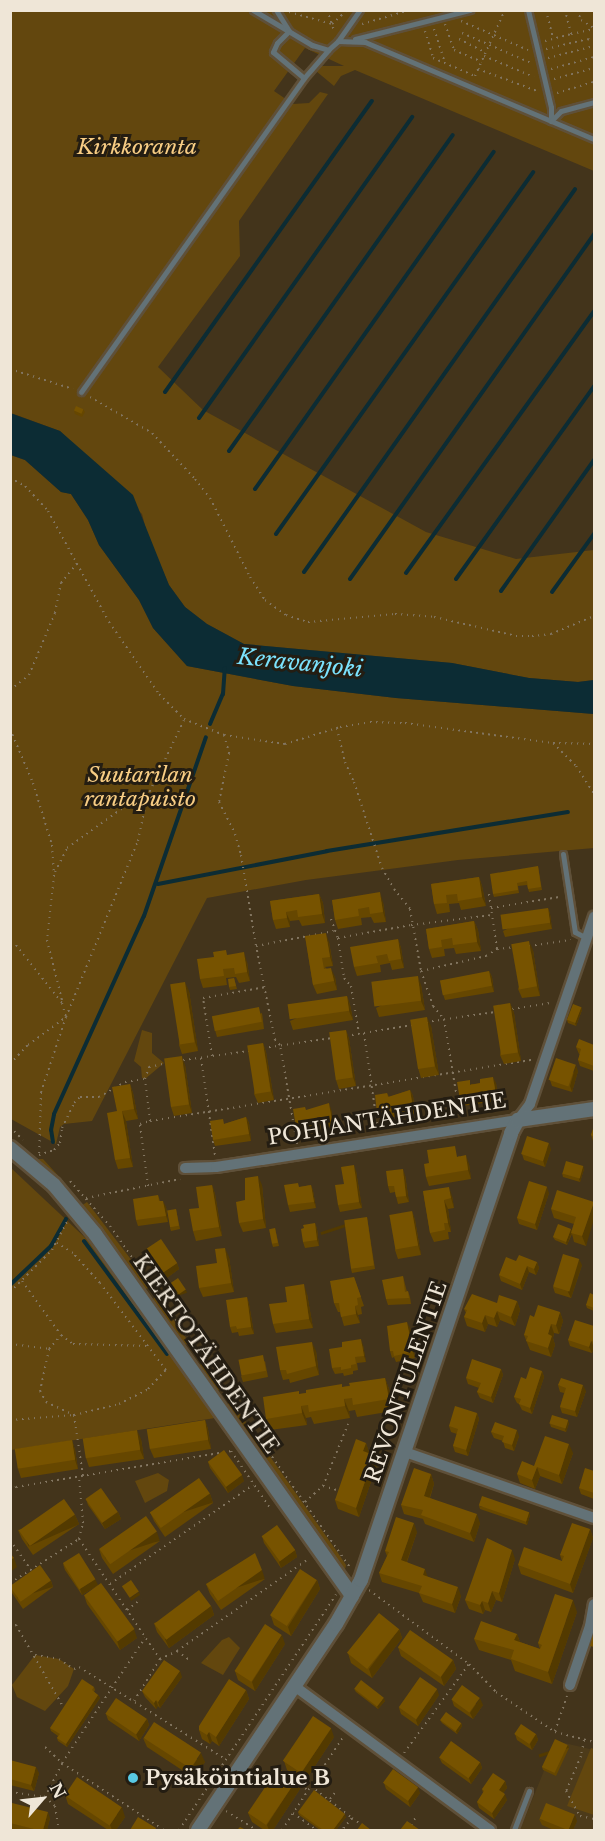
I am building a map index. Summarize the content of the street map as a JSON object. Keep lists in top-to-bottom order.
{
  "streets": {
    "street": ["POHJANTÄHDENTIE", "KIERTOTÄHDENTIE", "REVONTULENTIE"]
  },
  "crossings": [
    ["POHJANTÄHDENTIE", "REVONTULENTIE"],
    ["KIERTOTÄHDENTIE", "REVONTULENTIE"]
  ],
  "water": ["Keravanjoki"],
  "parks": ["Kirkkoranta", "Suutarilan rantapuisto"],
  "places": ["Pysäköintialue B"],
  "north": "top right"
}
